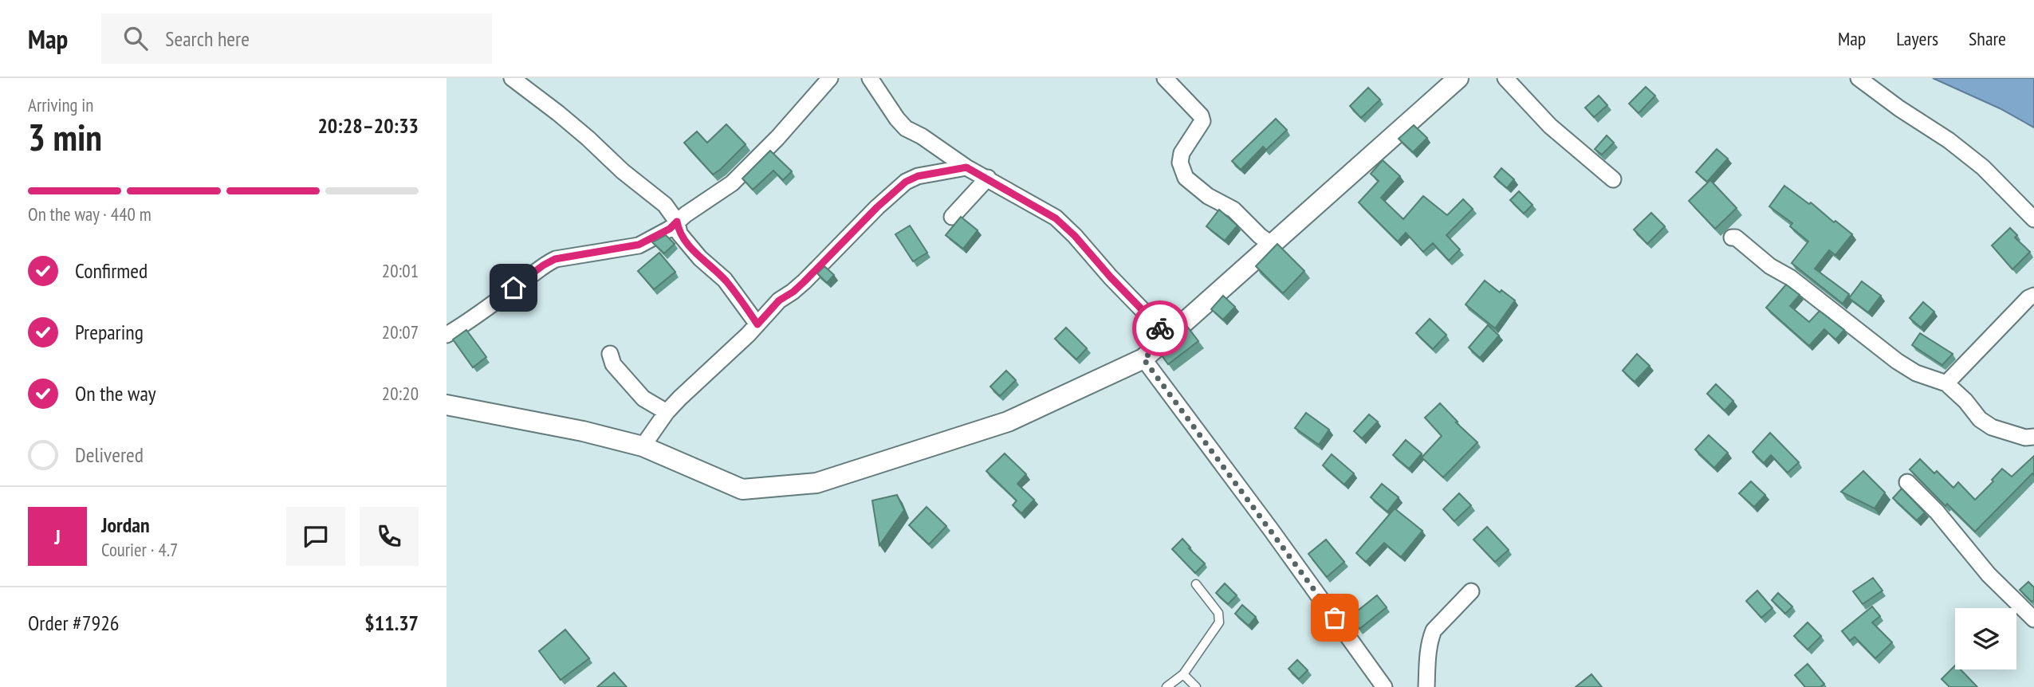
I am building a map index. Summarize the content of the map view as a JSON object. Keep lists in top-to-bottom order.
{
  "page": {
    "header": "Map",
    "search": "Search here",
    "nav": ["Map", "Layers", "Share"],
    "heading": ["3 min", "Arriving in", "20:28–20:33"],
    "panel": [
      "Jordan",
      "Courier · 4.7",
      "Order #7926",
      "$11.37"
    ],
    "bar": "On the way · 440 m",
    "list": [
      ["Confirmed", "20:01"],
      ["Preparing", "20:07"],
      ["On the way", "20:20"],
      "Delivered"
    ],
    "round": "J"
  }
}
